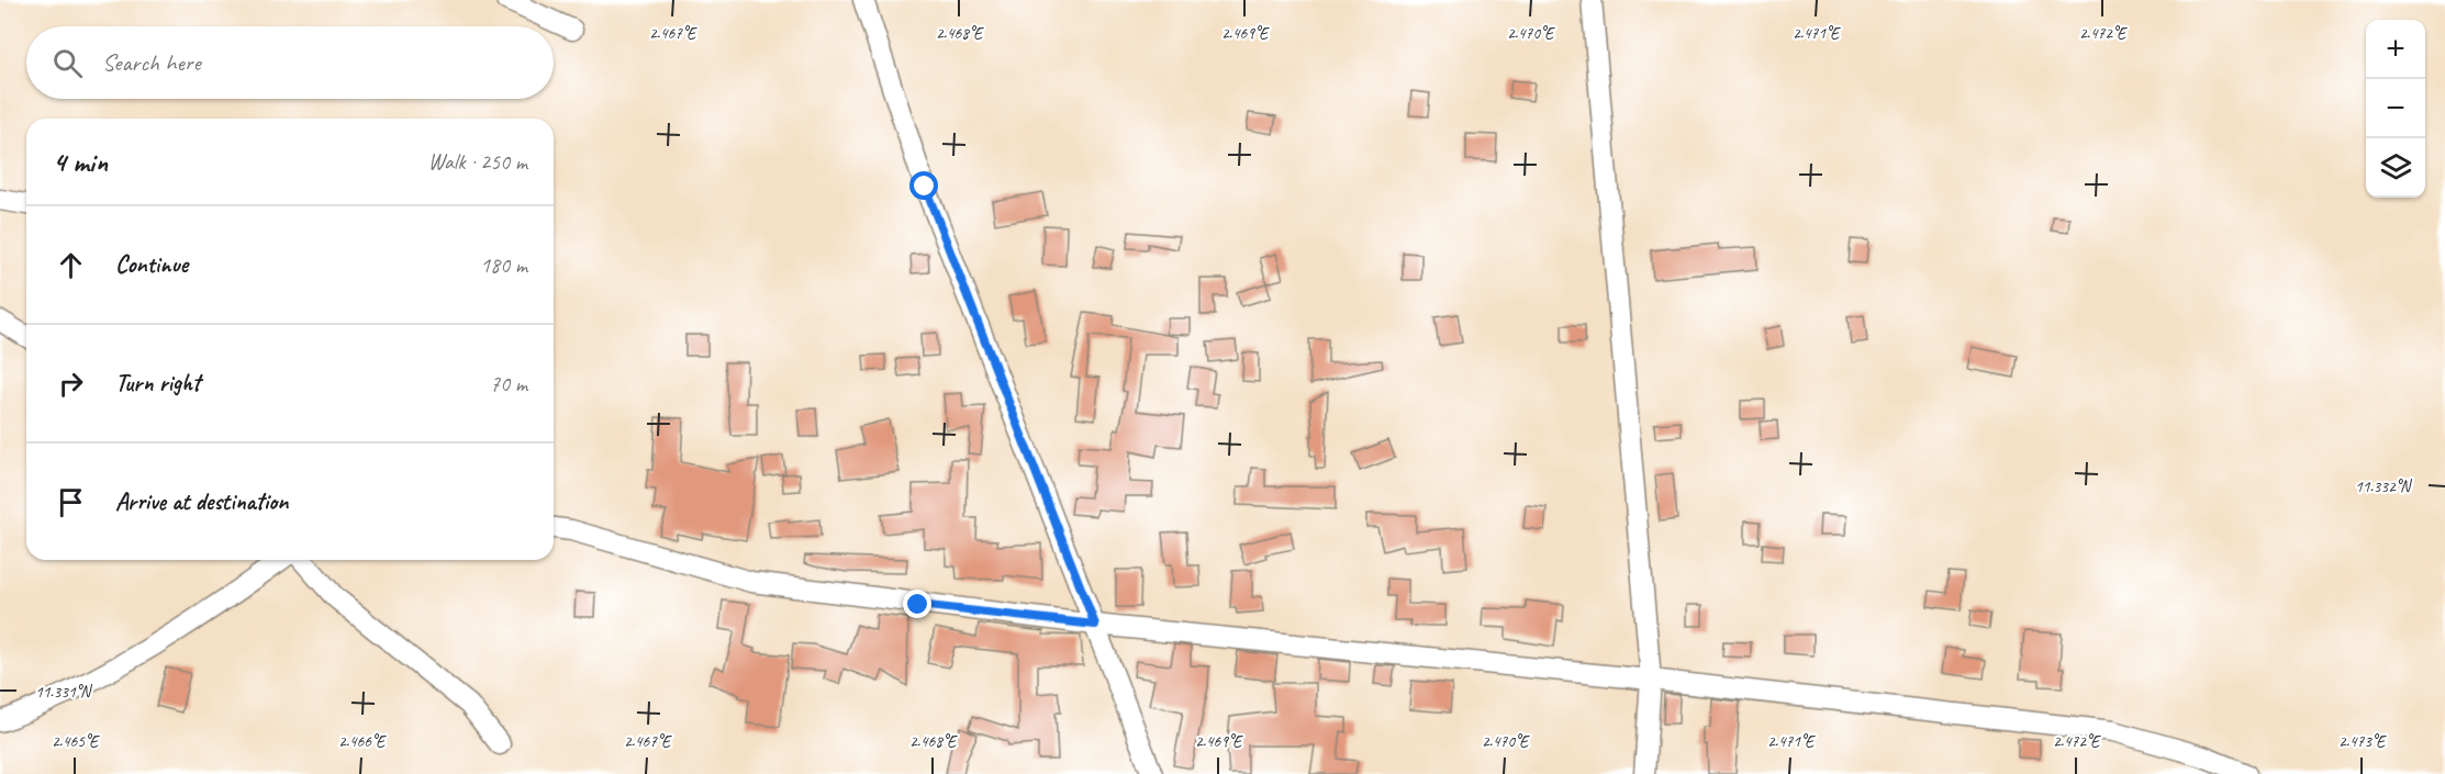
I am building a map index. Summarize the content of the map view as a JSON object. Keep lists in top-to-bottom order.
{
  "page": {
    "map_buttons": ["+", "−"],
    "search": "Search here",
    "heading": ["4 min", "Walk · 250 m"],
    "list": [
      ["Continue", "180 m"],
      ["Turn right", "70 m"],
      "Arrive at destination"
    ]
  },
  "coordinates": [
    "2.467°E",
    "2.468°E",
    "2.469°E",
    "2.470°E",
    "2.471°E",
    "2.472°E",
    "11.332°N",
    "11.331°N",
    "2.465°E",
    "2.466°E",
    "2.473°E"
  ]
}
